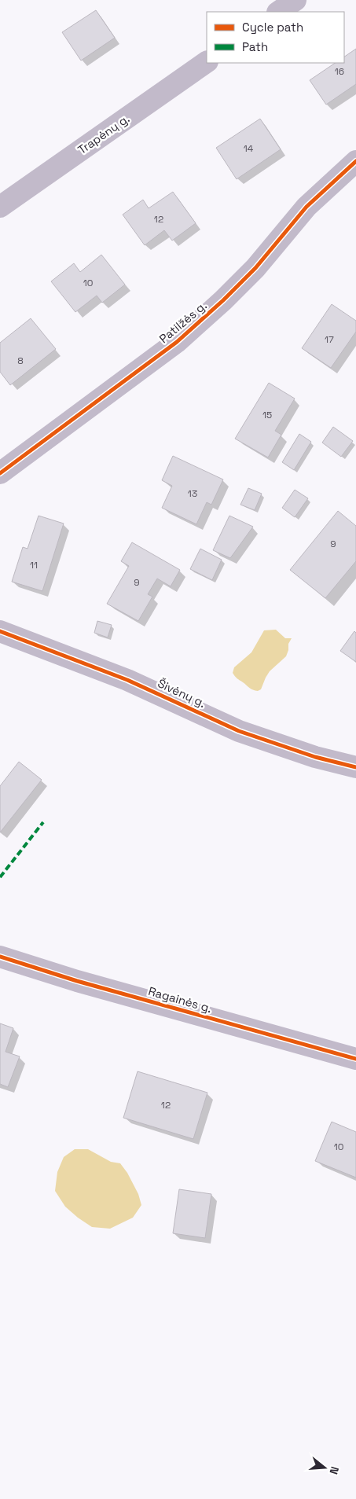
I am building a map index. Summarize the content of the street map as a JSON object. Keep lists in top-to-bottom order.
{
  "streets": {
    "street": [
      "Trapėnų g.",
      "Patilžės g.",
      "Šivėnų g.",
      "Ragainės g."
    ]
  },
  "house_numbers": [
    "16",
    "14",
    "12",
    "10",
    "17",
    "8",
    "15",
    "13",
    "9",
    "11",
    "9",
    "12",
    "10"
  ],
  "legend": ["Cycle path", "Path"],
  "north": "right"
}
